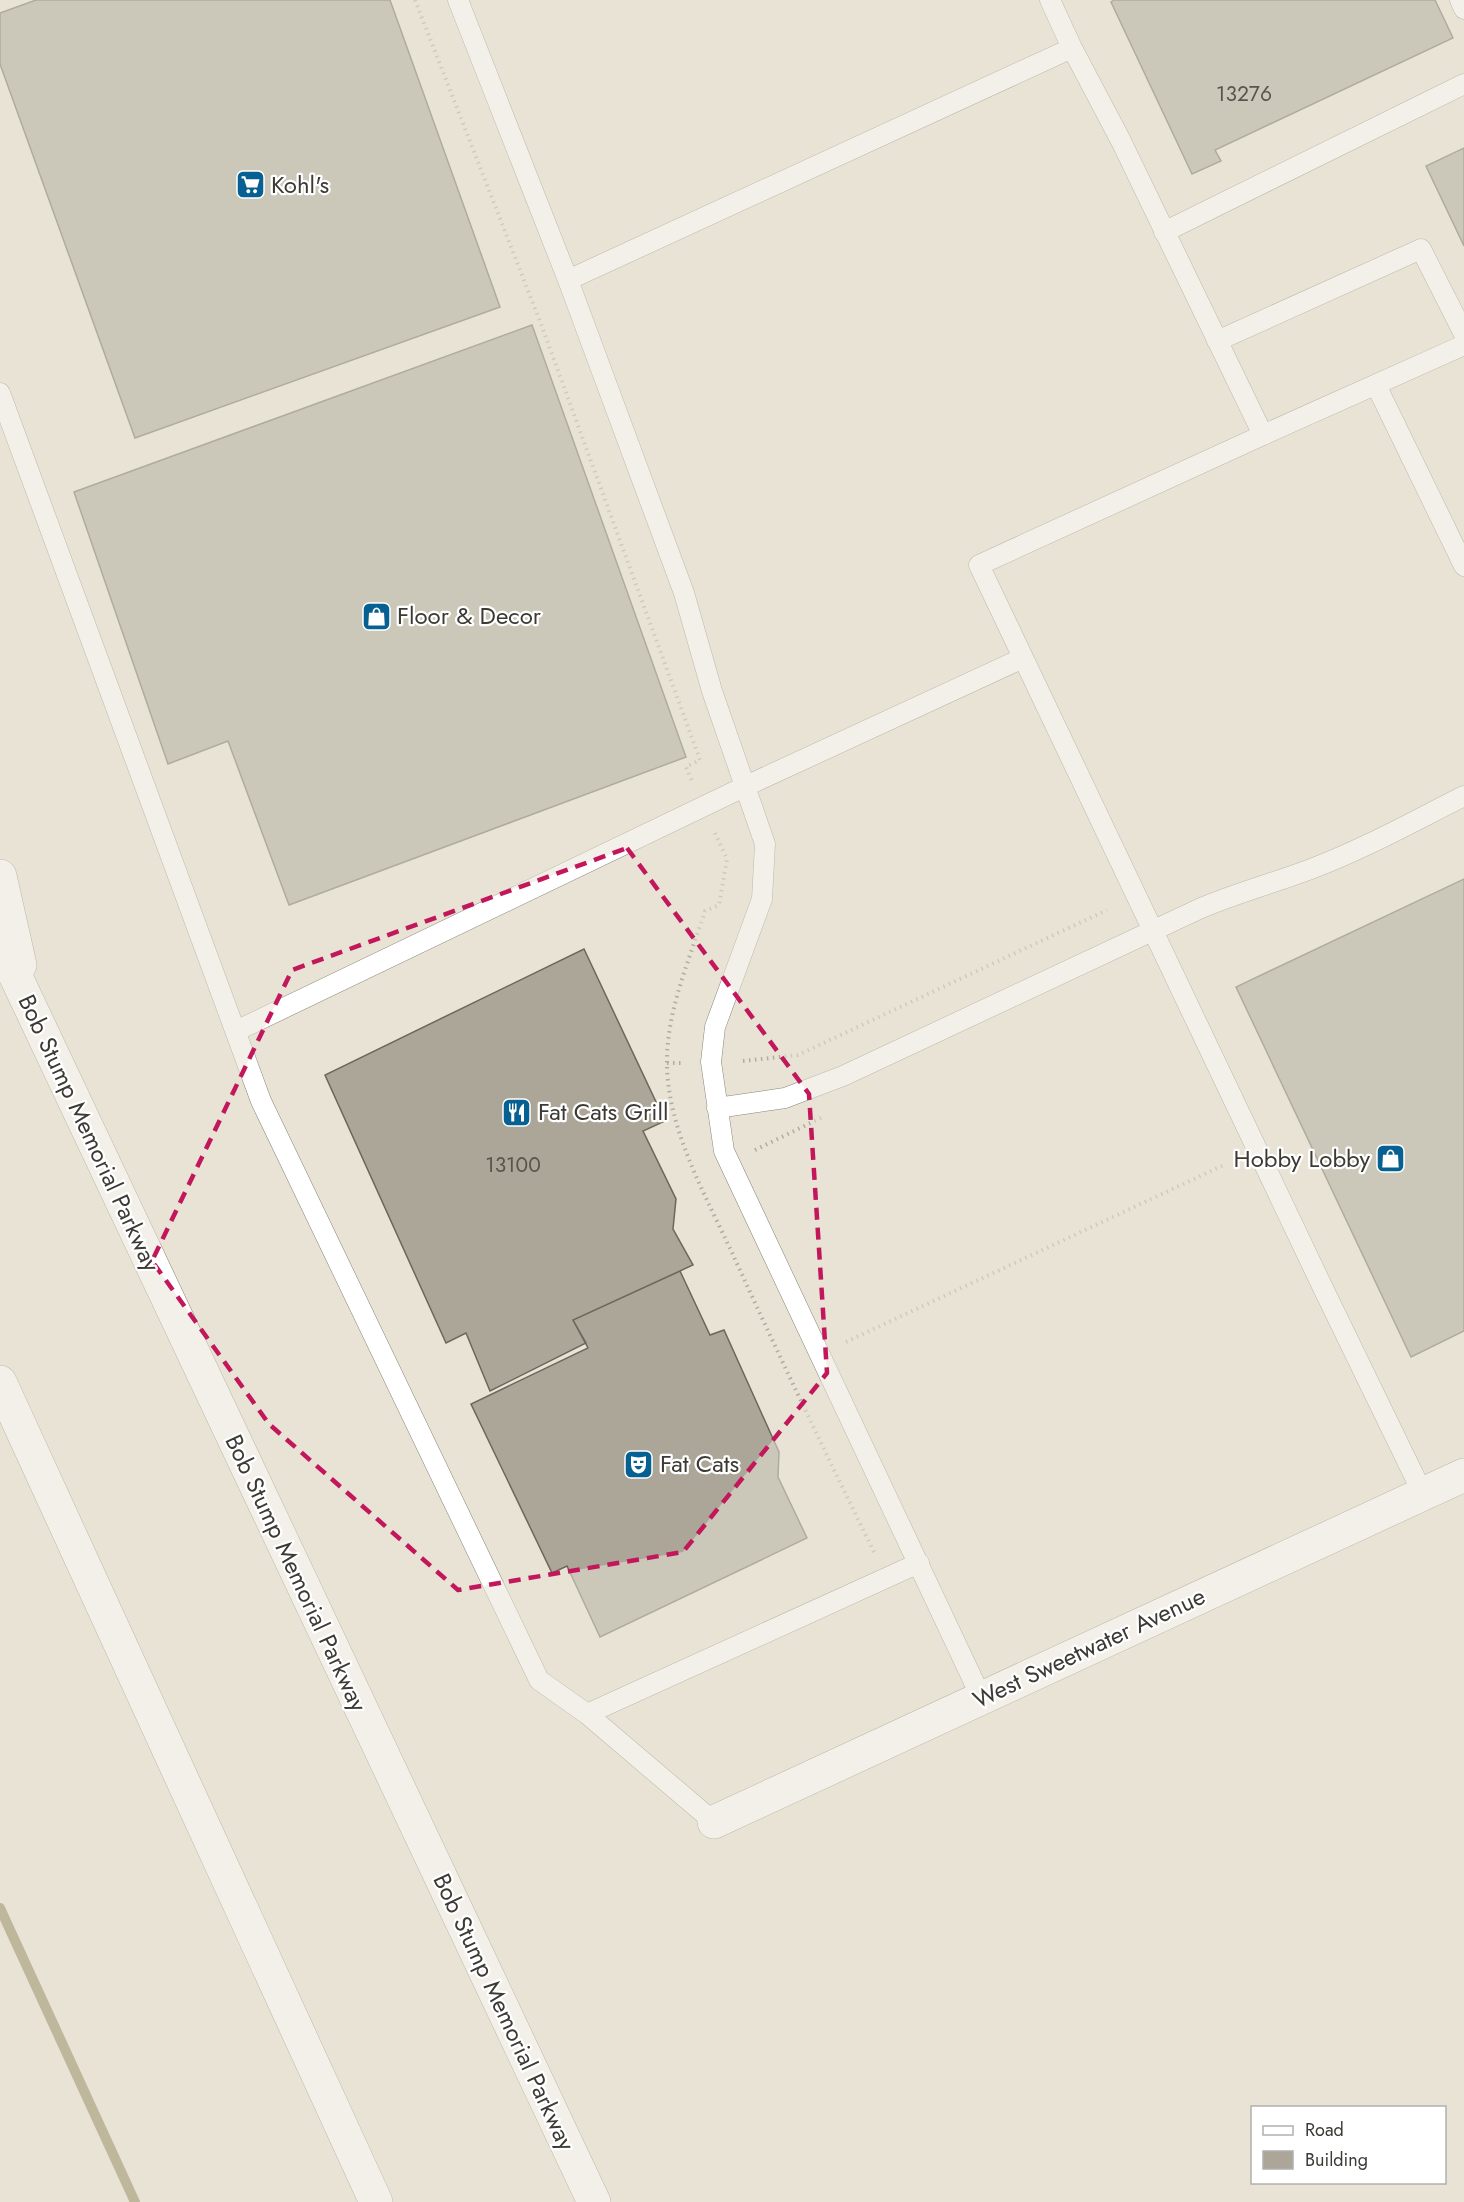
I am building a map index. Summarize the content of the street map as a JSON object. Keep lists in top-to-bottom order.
{
  "streets": {
    "main road": ["Bob Stump Memorial Parkway", "West Sweetwater Avenue"]
  },
  "places": {
    "supermarket": ["Kohl's"],
    "shop": ["Floor & Decor", "Hobby Lobby"],
    "restaurant": ["Fat Cats Grill"],
    "theatre": ["Fat Cats"]
  },
  "house_numbers": ["13276", "13100"],
  "legend": ["Road", "Building"]
}
